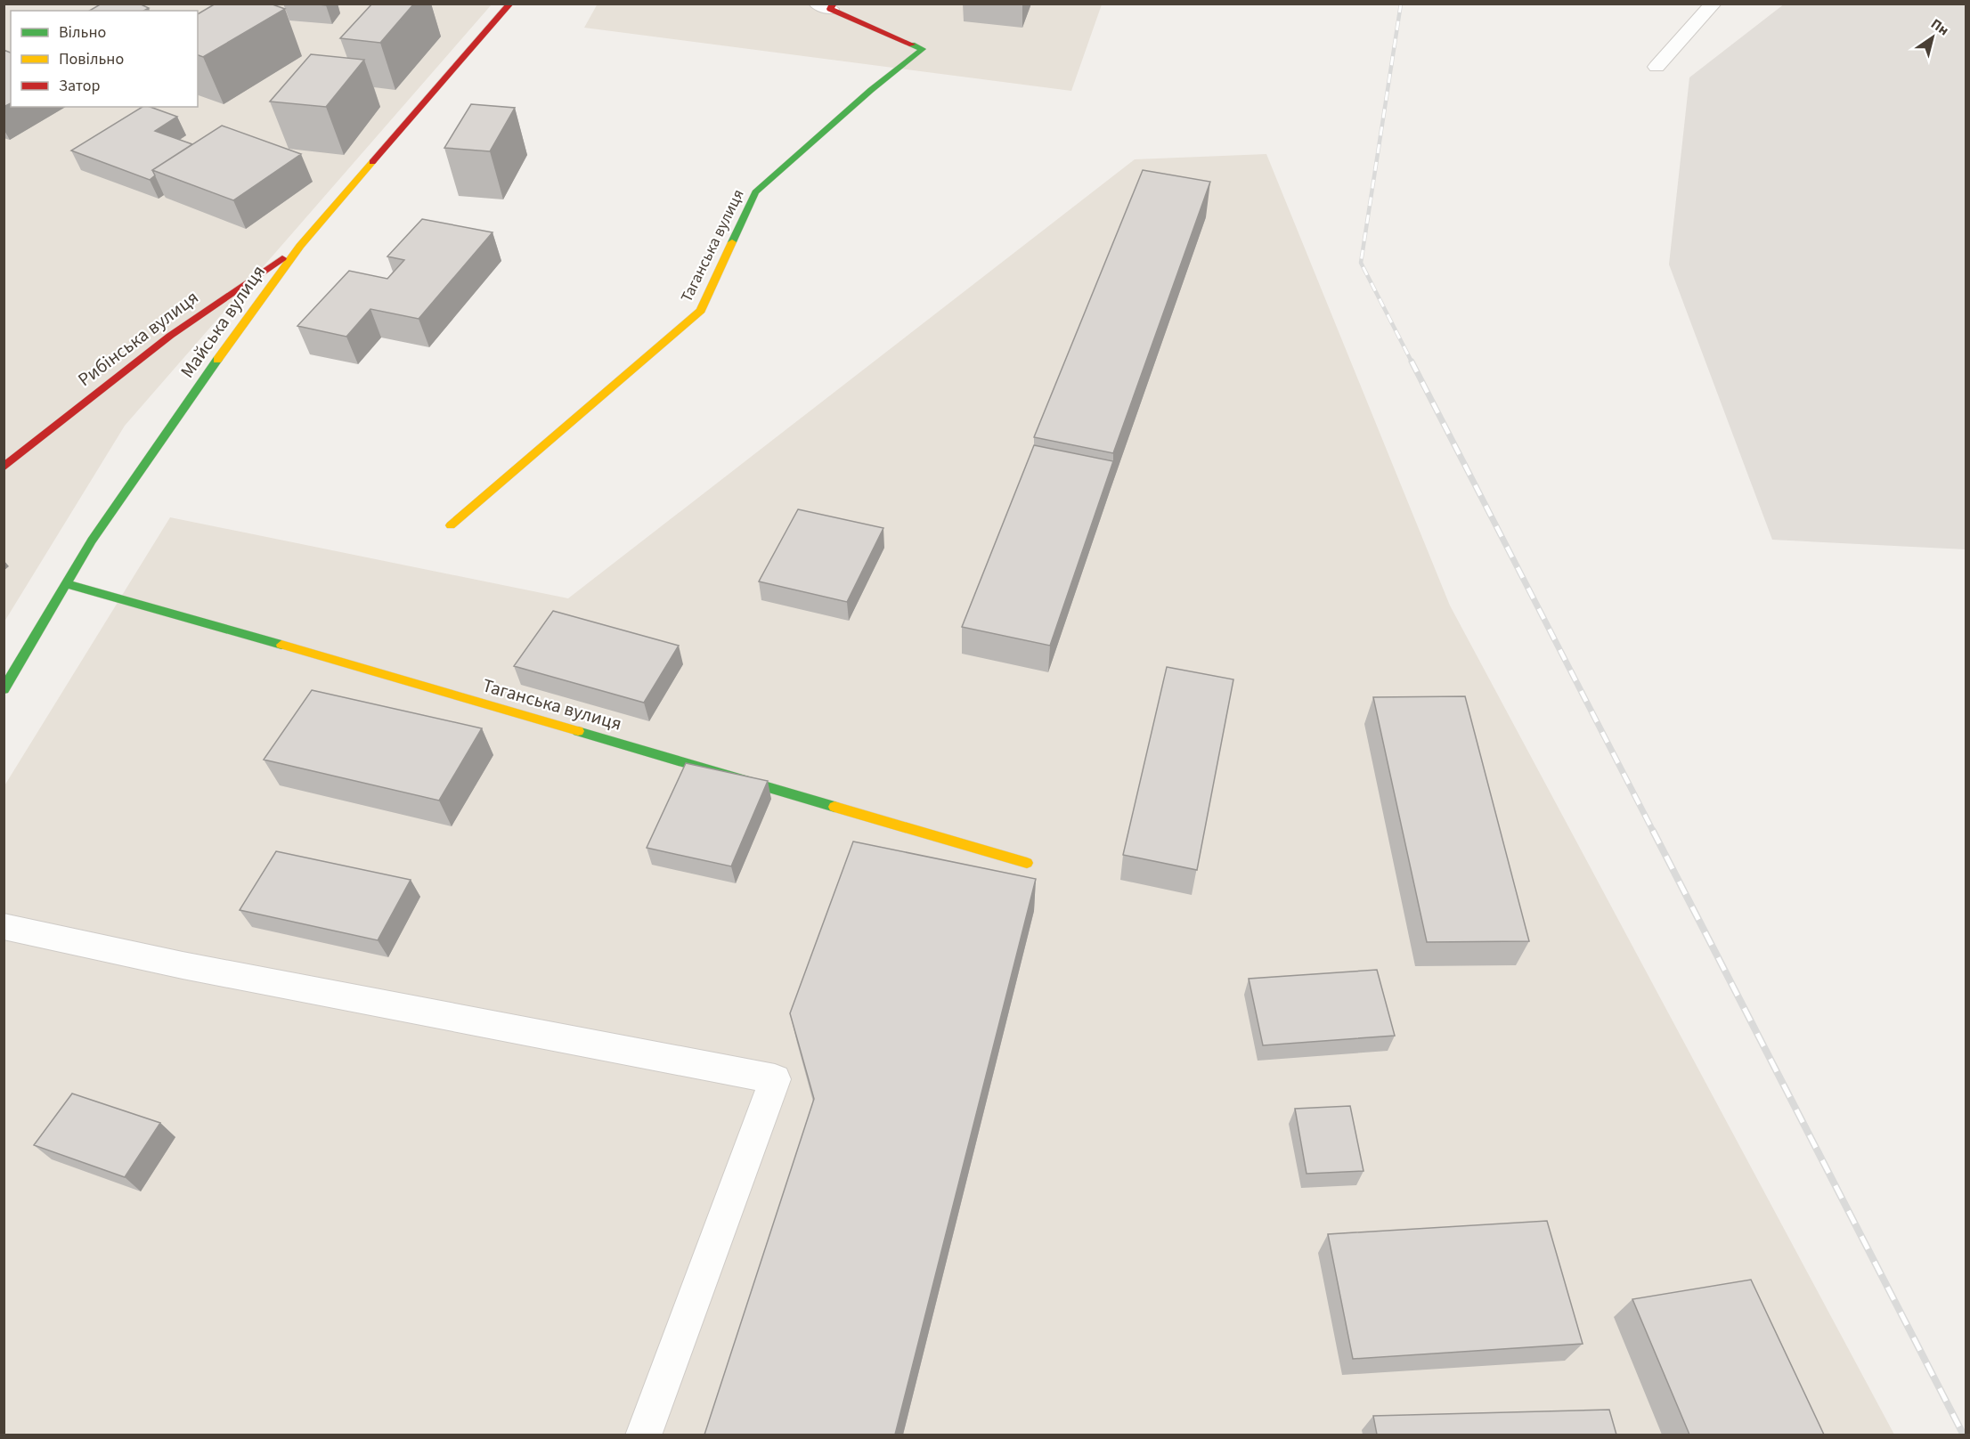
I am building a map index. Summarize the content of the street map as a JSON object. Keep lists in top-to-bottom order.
{
  "streets": {
    "street": ["Таганська вулиця", "Майська вулиця", "Рибінська вулиця"]
  },
  "crossings": [
    ["Таганська вулиця", "Майська вулиця"],
    ["Майська вулиця", "Рибінська вулиця"]
  ],
  "legend": ["Вільно", "Повільно", "Затор"],
  "north": "top right"
}
